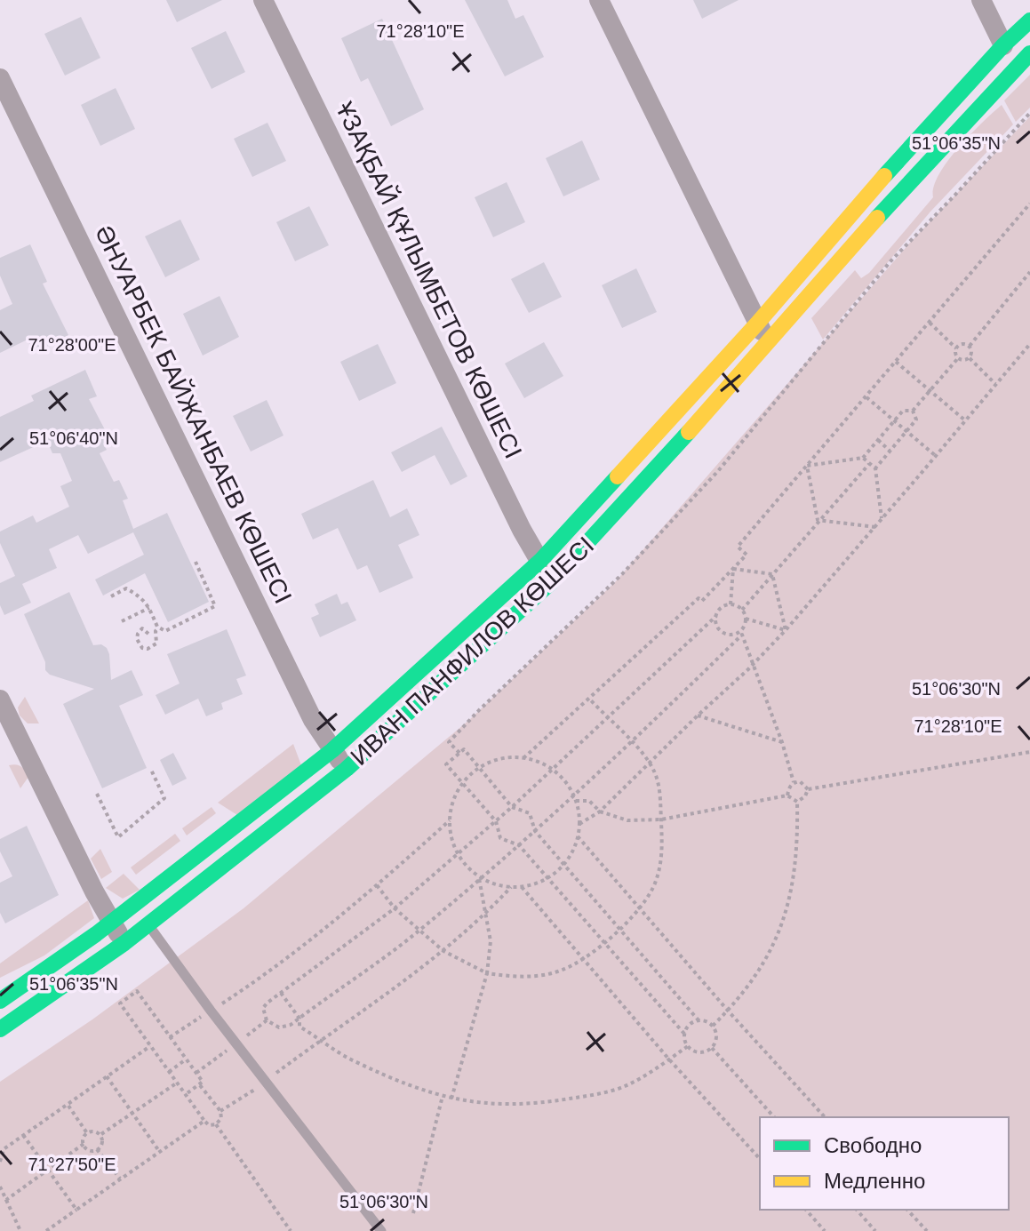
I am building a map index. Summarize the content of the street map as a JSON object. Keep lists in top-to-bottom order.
{
  "streets": {
    "street": ["ҰЗАҚБАЙ ҚҰЛЫМБЕТОВ КӨШЕСІ", "ӘНУАРБЕК БАЙЖАНБАЕВ КӨШЕСІ", "ИВАН ПАНФИЛОВ КӨШЕСІ"]
  },
  "crossings": [
    ["ҰЗАҚБАЙ ҚҰЛЫМБЕТОВ КӨШЕСІ", "ИВАН ПАНФИЛОВ КӨШЕСІ"],
    ["ӘНУАРБЕК БАЙЖАНБАЕВ КӨШЕСІ", "ИВАН ПАНФИЛОВ КӨШЕСІ"]
  ],
  "legend": ["Свободно", "Медленно"],
  "coordinates": [
    "71°28'10\"E",
    "51°06'35\"N",
    "71°28'00\"E",
    "51°06'40\"N",
    "51°06'30\"N",
    "71°27'50\"E"
  ]
}
